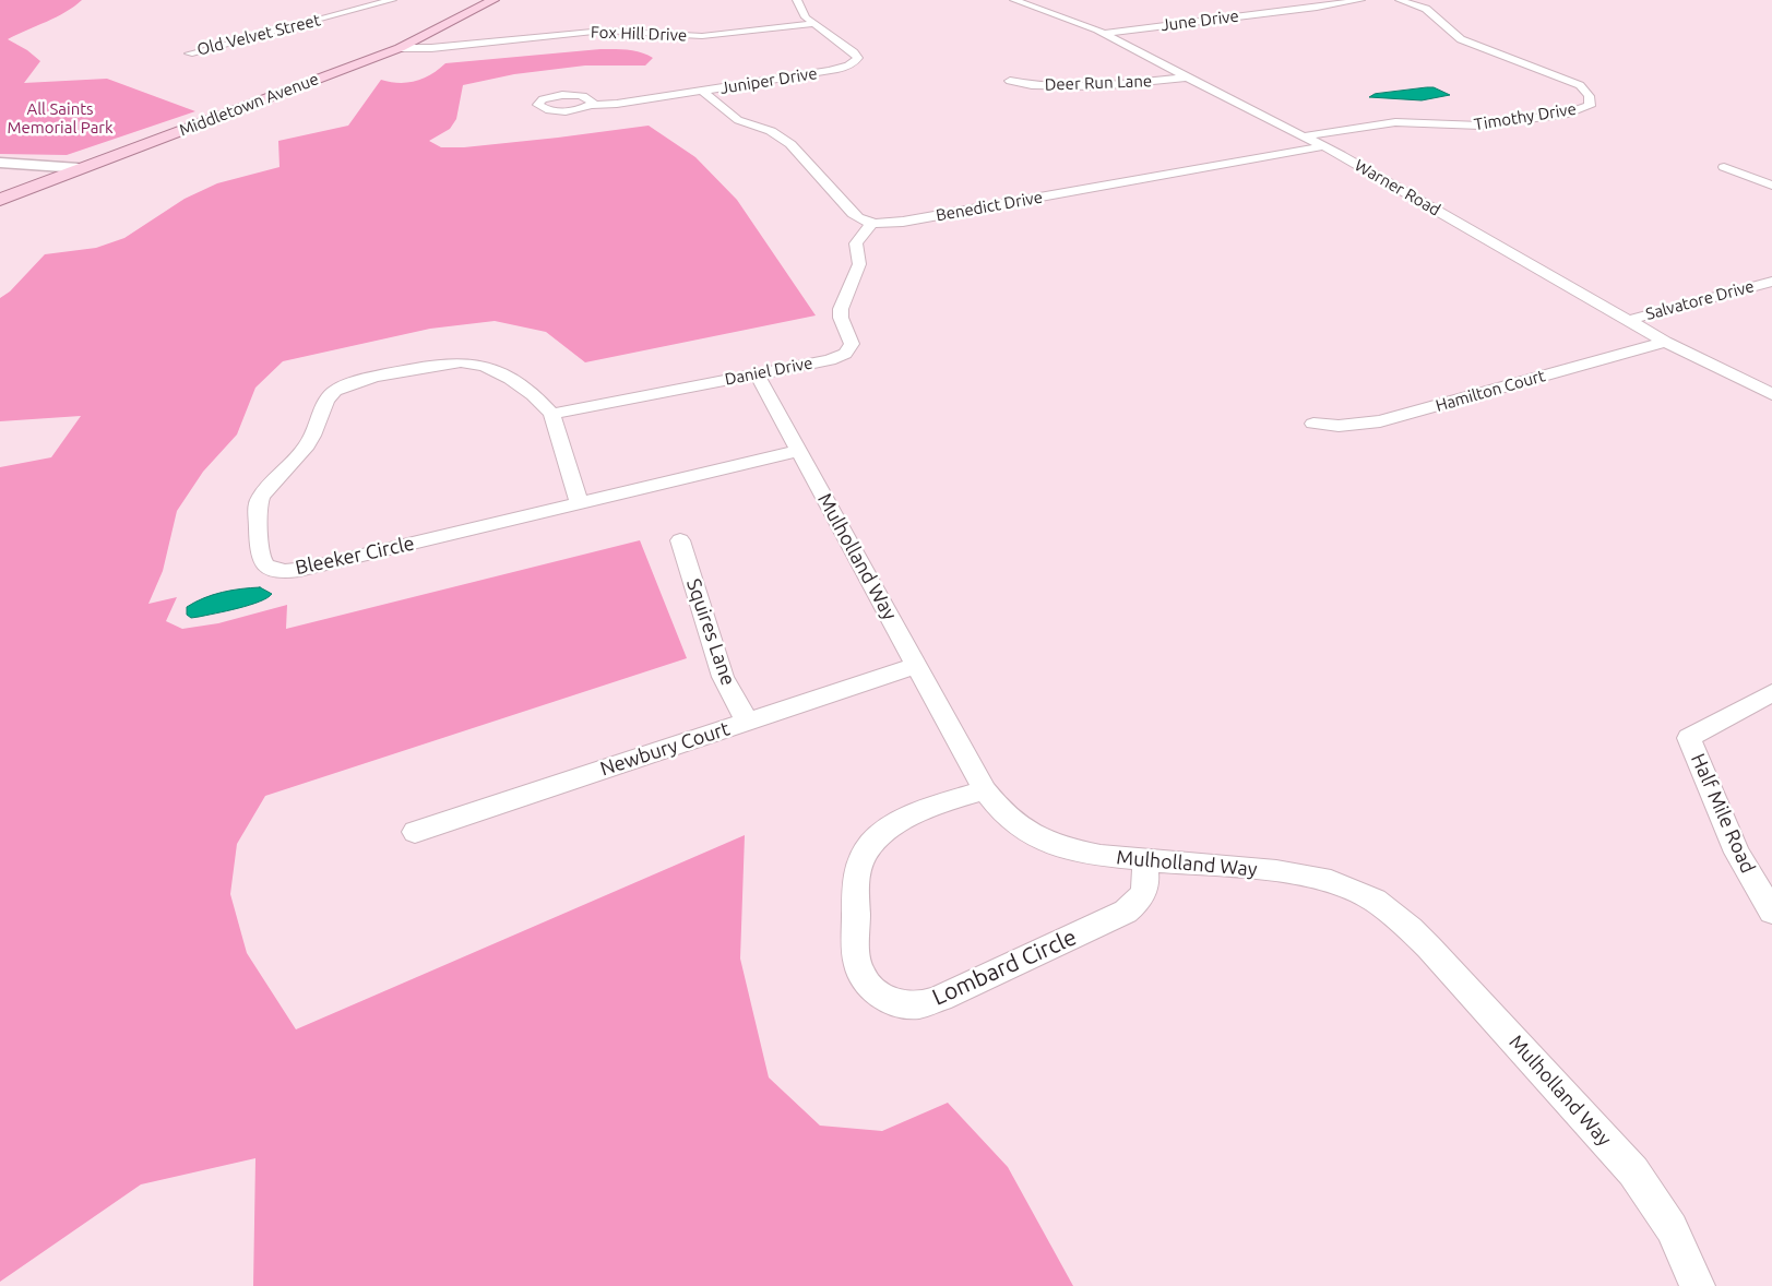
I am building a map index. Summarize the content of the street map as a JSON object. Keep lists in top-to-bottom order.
{
  "streets": {
    "main road": ["Middletown Avenue"],
    "street": [
      "June Drive",
      "Fox Hill Drive",
      "Old Velvet Street",
      "Juniper Drive",
      "Deer Run Lane",
      "Timothy Drive",
      "Warner Road",
      "Benedict Drive",
      "Salvatore Drive",
      "Daniel Drive",
      "Hamilton Court",
      "Bleeker Circle",
      "Mulholland Way",
      "Squires Lane",
      "Newbury Court",
      "Half Mile Road",
      "Lombard Circle"
    ]
  },
  "crossings": [
    ["June Drive", "Warner Road"],
    ["Fox Hill Drive", "Juniper Drive"],
    ["Fox Hill Drive", "Middletown Avenue"],
    ["Deer Run Lane", "Warner Road"],
    ["Timothy Drive", "Warner Road"],
    ["Warner Road", "Benedict Drive"],
    ["Warner Road", "Salvatore Drive"],
    ["Warner Road", "Hamilton Court"],
    ["Benedict Drive", "Daniel Drive"],
    ["Daniel Drive", "Bleeker Circle"],
    ["Daniel Drive", "Mulholland Way"],
    ["Bleeker Circle", "Mulholland Way"],
    ["Mulholland Way", "Newbury Court"],
    ["Mulholland Way", "Lombard Circle"],
    ["Squires Lane", "Newbury Court"]
  ],
  "parks": ["All Saints Memorial Park"]
}
